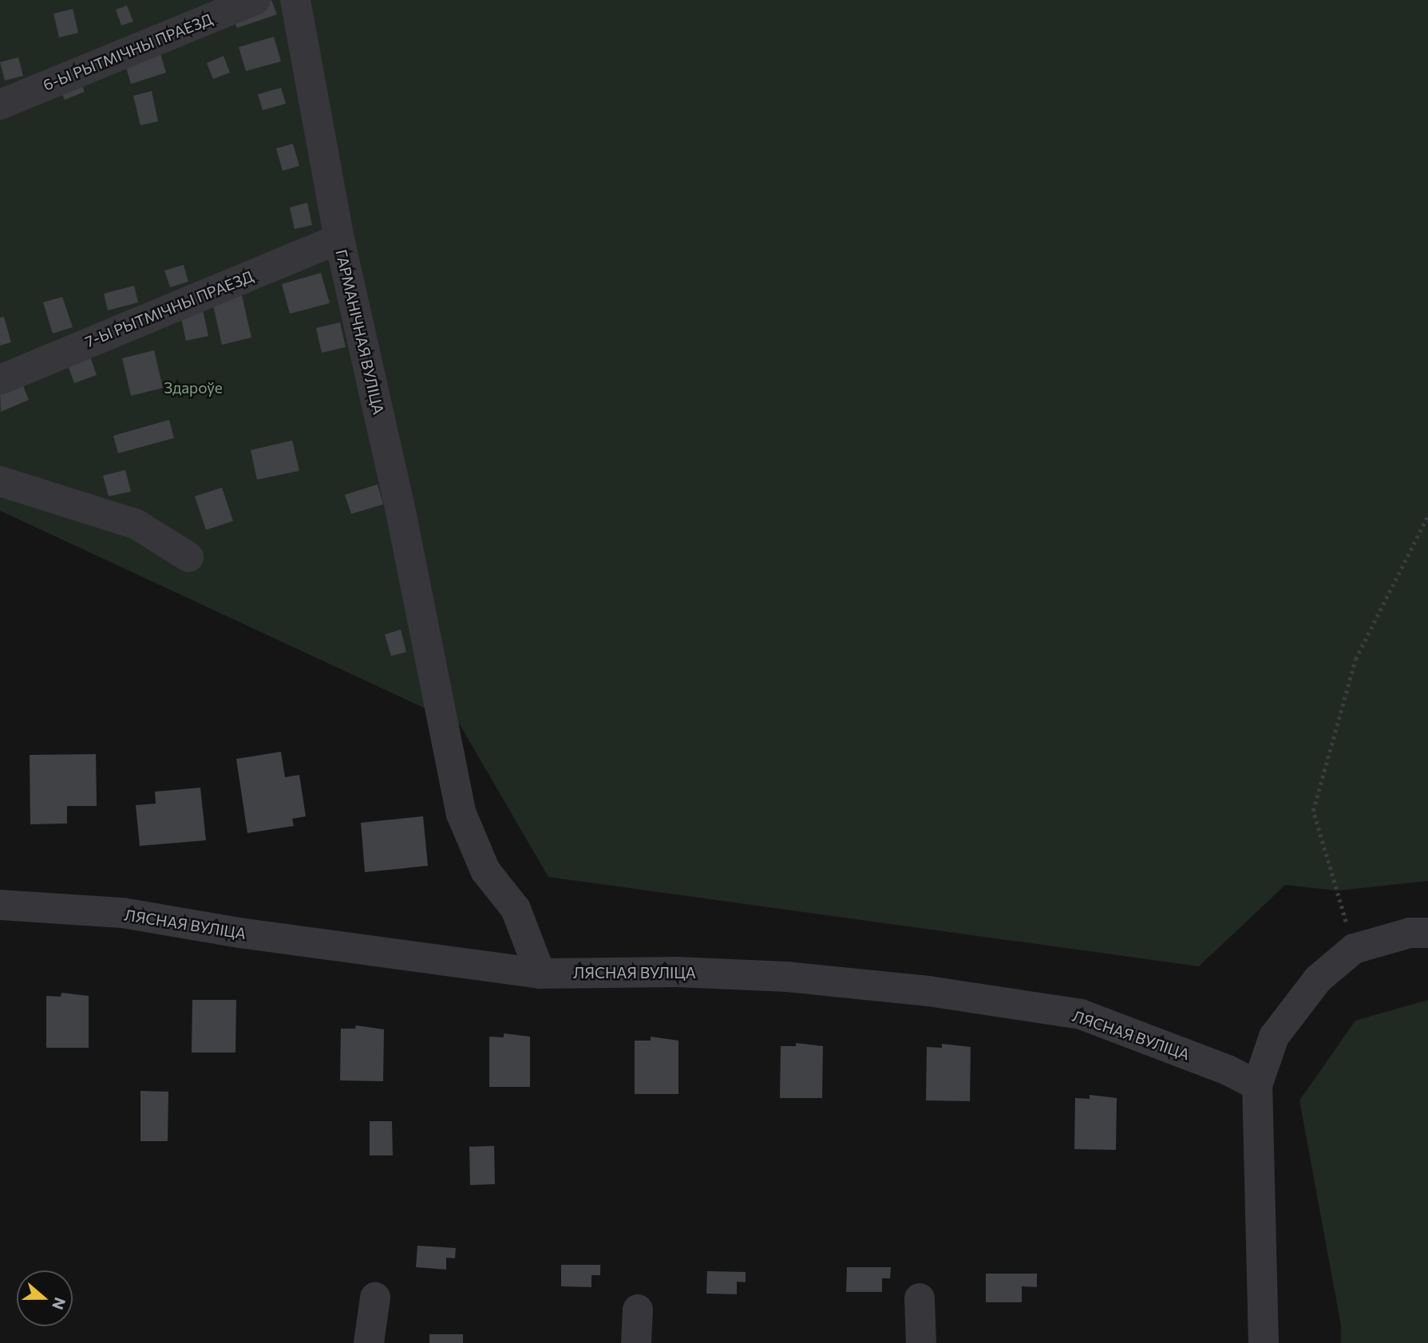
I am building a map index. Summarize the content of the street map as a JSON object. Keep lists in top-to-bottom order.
{
  "streets": {
    "street": [
      "6-Ы РЫТМІЧНЫ ПРАЕЗД",
      "7-Ы РЫТМІЧНЫ ПРАЕЗД",
      "ГАРМАНІЧНАЯ ВУЛІЦА",
      "ЛЯСНАЯ ВУЛІЦА"
    ]
  },
  "crossings": [
    ["7-Ы РЫТМІЧНЫ ПРАЕЗД", "ГАРМАНІЧНАЯ ВУЛІЦА"],
    ["ГАРМАНІЧНАЯ ВУЛІЦА", "ЛЯСНАЯ ВУЛІЦА"]
  ],
  "parks": ["Здароўе"],
  "north": "right"
}
